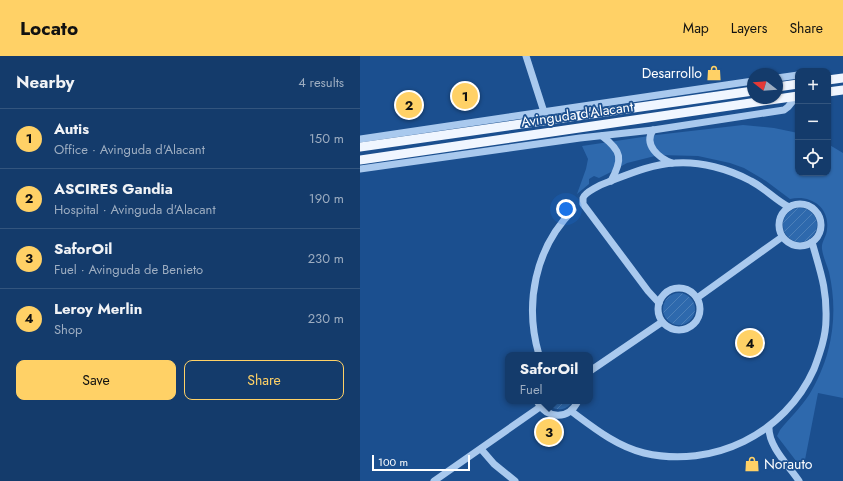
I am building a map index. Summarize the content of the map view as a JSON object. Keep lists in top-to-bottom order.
{
  "streets": {
    "main road": ["Avinguda d'Alacant"]
  },
  "places": {
    "shop": ["Desarrollo", "Norauto"]
  },
  "scale_bar": "100 m",
  "north": "left",
  "page": {
    "header": "Locato",
    "nav": ["Map", "Layers", "Share"],
    "heading": ["Nearby", "4 results"],
    "map_buttons": ["+", "−"],
    "pins": [
      "1",
      "2",
      "4",
      "3"
    ],
    "list": [
      {
        "mark": "1",
        "name": "Autis",
        "note": "Office · Avinguda d'Alacant",
        "value": "150 m"
      },
      {
        "mark": "2",
        "name": "ASCIRES Gandia",
        "note": "Hospital · Avinguda d'Alacant",
        "value": "190 m"
      },
      {
        "mark": "3",
        "name": "SaforOil",
        "note": "Fuel · Avinguda de Benieto",
        "value": "230 m"
      },
      {
        "mark": "4",
        "name": "Leroy Merlin",
        "note": "Shop",
        "value": "230 m"
      }
    ],
    "buttons": ["Save", "Share"],
    "popup": ["SaforOil", "Fuel"],
    "scale": "100 m"
  }
}
